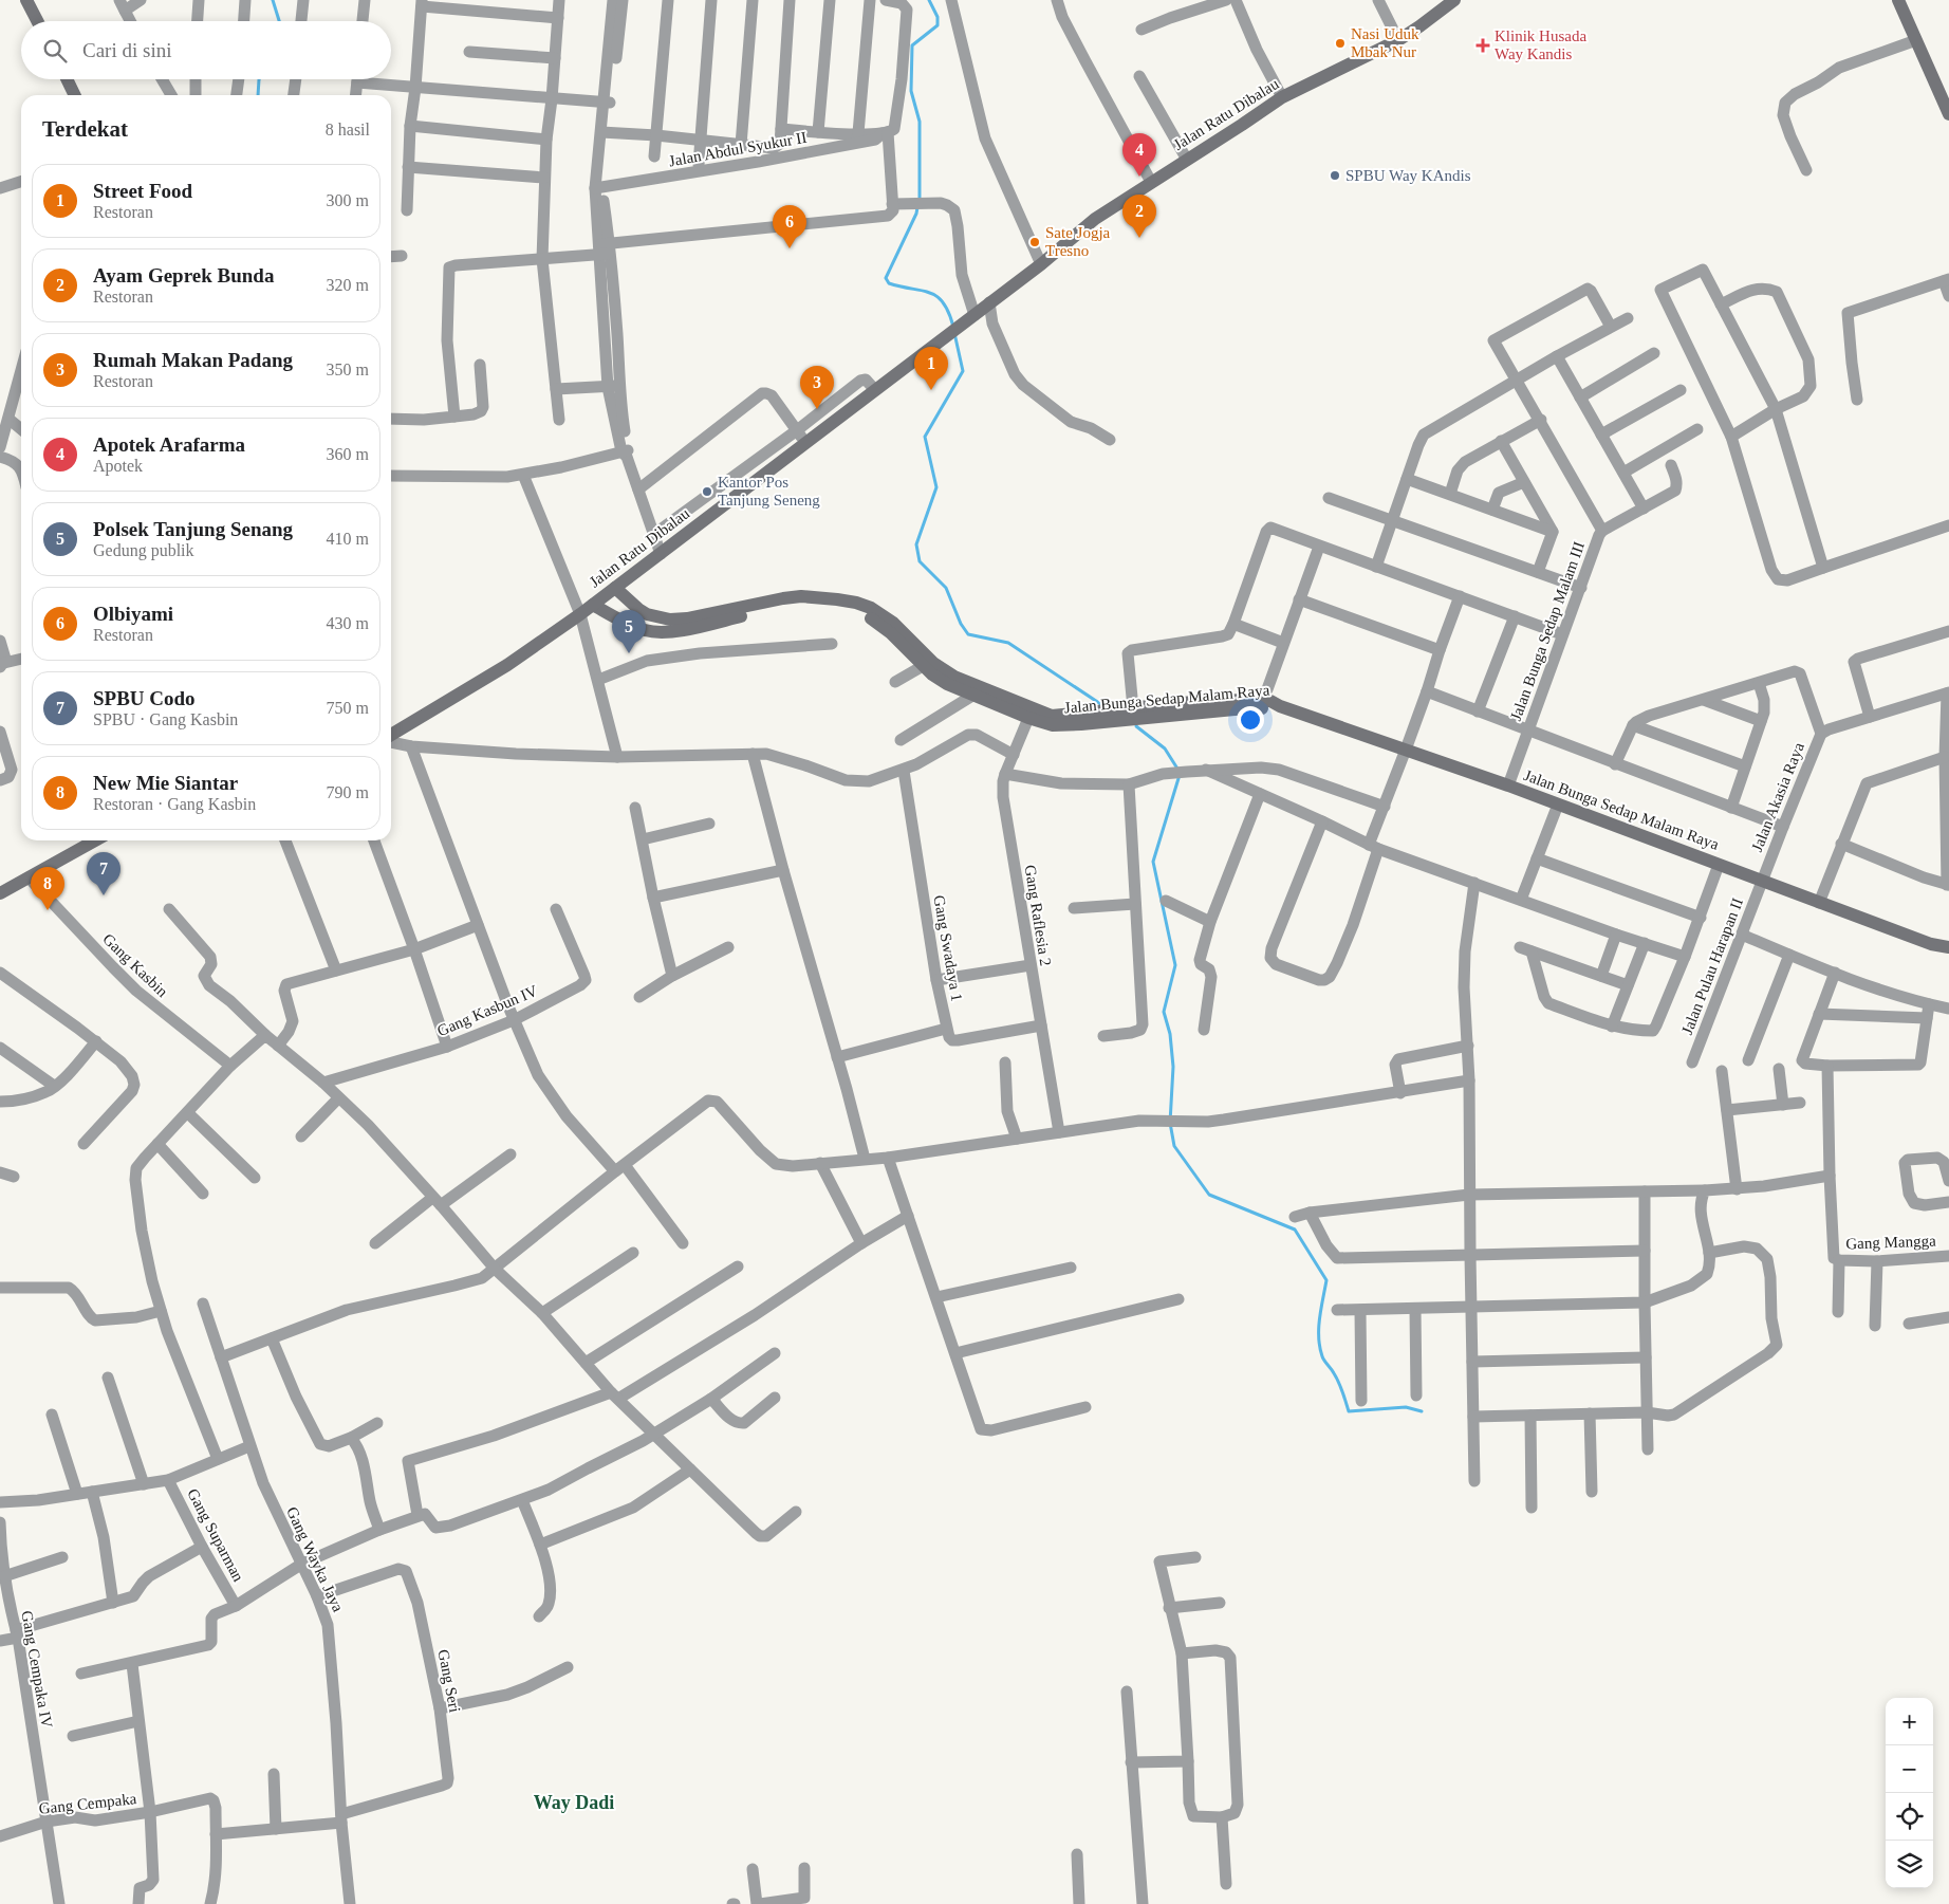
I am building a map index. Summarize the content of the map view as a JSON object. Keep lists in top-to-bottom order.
{
  "streets": {
    "street": [
      "Jalan Ratu Dibalau",
      "Jalan Abdul Syukur II",
      "Jalan Bunga Sedap Malam III",
      "Jalan Bunga Sedap Malam Raya",
      "Jalan Akasia Raya",
      "Gang Raflesia 2",
      "Gang Swadaya 1",
      "Gang Kasbin",
      "Jalan Pulau Harapan II",
      "Gang Kasbun IV",
      "Gang Mangga",
      "Gang Suparman",
      "Gang Wayka Jaya",
      "Gang Cempaka IV",
      "Gang Seri",
      "Gang Cempaka"
    ]
  },
  "crossings": [
    ["Jalan Ratu Dibalau", "Jalan Bunga Sedap Malam Raya"],
    ["Jalan Bunga Sedap Malam III", "Jalan Bunga Sedap Malam Raya"],
    ["Jalan Bunga Sedap Malam Raya", "Jalan Akasia Raya"],
    ["Jalan Bunga Sedap Malam Raya", "Gang Raflesia 2"],
    ["Jalan Bunga Sedap Malam Raya", "Jalan Pulau Harapan II"],
    ["Jalan Akasia Raya", "Jalan Pulau Harapan II"],
    ["Gang Wayka Jaya", "Gang Seri"],
    ["Gang Cempaka IV", "Gang Cempaka"]
  ],
  "districts": ["Way Dadi"],
  "places": {
    "other": [
      "Nasi Uduk Mbak Nur",
      "SPBU Way KAndis",
      "Sate Jogja Tresno",
      "Kantor Pos Tanjung Seneng"
    ],
    "health": ["Klinik Husada Way Kandis"]
  },
  "page": {
    "search": "Cari di sini",
    "heading": ["Terdekat", "8 hasil"],
    "pins": [
      "4",
      "2",
      "6",
      "1",
      "3",
      "5",
      "7",
      "8"
    ],
    "list": [
      {
        "mark": "1",
        "name": "Street Food",
        "note": "Restoran",
        "value": "300 m"
      },
      {
        "mark": "2",
        "name": "Ayam Geprek Bunda",
        "note": "Restoran",
        "value": "320 m"
      },
      {
        "mark": "3",
        "name": "Rumah Makan Padang",
        "note": "Restoran",
        "value": "350 m"
      },
      {
        "mark": "4",
        "name": "Apotek Arafarma",
        "note": "Apotek",
        "value": "360 m"
      },
      {
        "mark": "5",
        "name": "Polsek Tanjung Senang",
        "note": "Gedung publik",
        "value": "410 m"
      },
      {
        "mark": "6",
        "name": "Olbiyami",
        "note": "Restoran",
        "value": "430 m"
      },
      {
        "mark": "7",
        "name": "SPBU Codo",
        "note": "SPBU · Gang Kasbin",
        "value": "750 m"
      },
      {
        "mark": "8",
        "name": "New Mie Siantar",
        "note": "Restoran · Gang Kasbin",
        "value": "790 m"
      }
    ],
    "map_buttons": ["+", "−"]
  }
}
